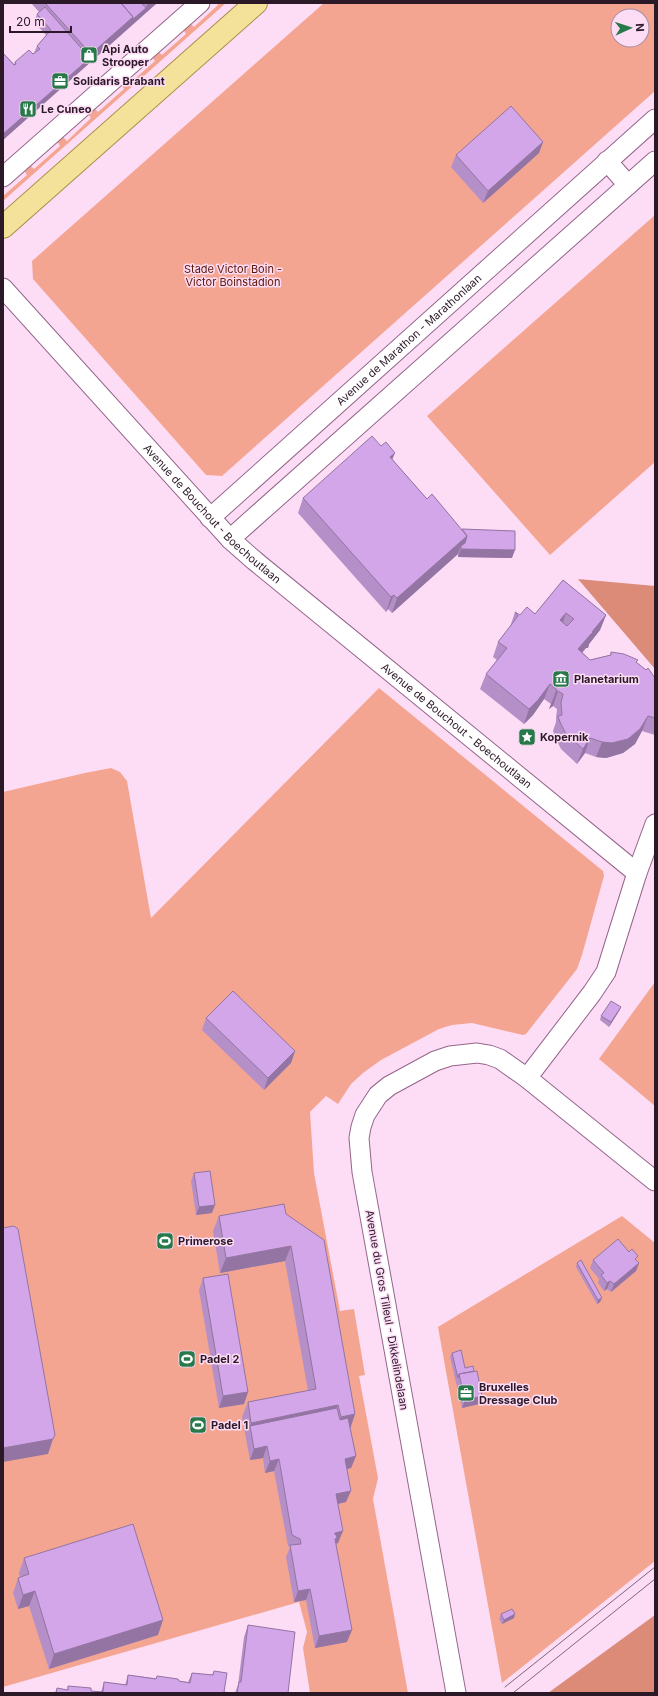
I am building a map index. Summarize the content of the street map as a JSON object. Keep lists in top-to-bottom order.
{
  "streets": {
    "street": ["Avenue de Marathon - Marathonlaan", "Avenue de Bouchout - Boechoutlaan", "Avenue du Gros Tilleul - Dikkelindelaan"]
  },
  "crossings": [
    ["Avenue de Marathon - Marathonlaan", "Avenue de Bouchout - Boechoutlaan"]
  ],
  "parks": ["Stade Victor Boin - Victor Boinstadion"],
  "places": {
    "shop": ["Api Auto Strooper"],
    "office": ["Solidaris Brabant", "Bruxelles Dressage Club"],
    "restaurant": ["Le Cuneo"],
    "museum": ["Planetarium"],
    "place": ["Kopernik"],
    "sports": ["Primerose", "Padel 2", "Padel 1"]
  },
  "scale_bar": "20 m",
  "north": "right"
}
